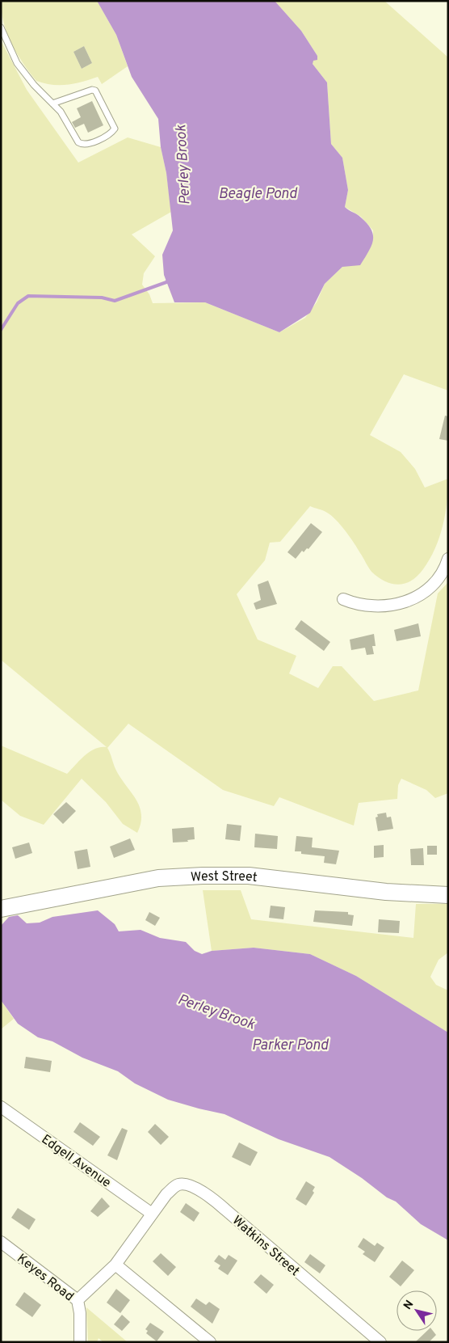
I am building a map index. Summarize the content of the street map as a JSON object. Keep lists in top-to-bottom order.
{
  "streets": {
    "main road": ["West Street"],
    "street": ["Edgell Avenue", "Watkins Street", "Keyes Road"]
  },
  "crossings": [
    ["Edgell Avenue", "Watkins Street"]
  ],
  "water": ["Perley Brook", "Beagle Pond", "Parker Pond"],
  "north": "top left"
}
